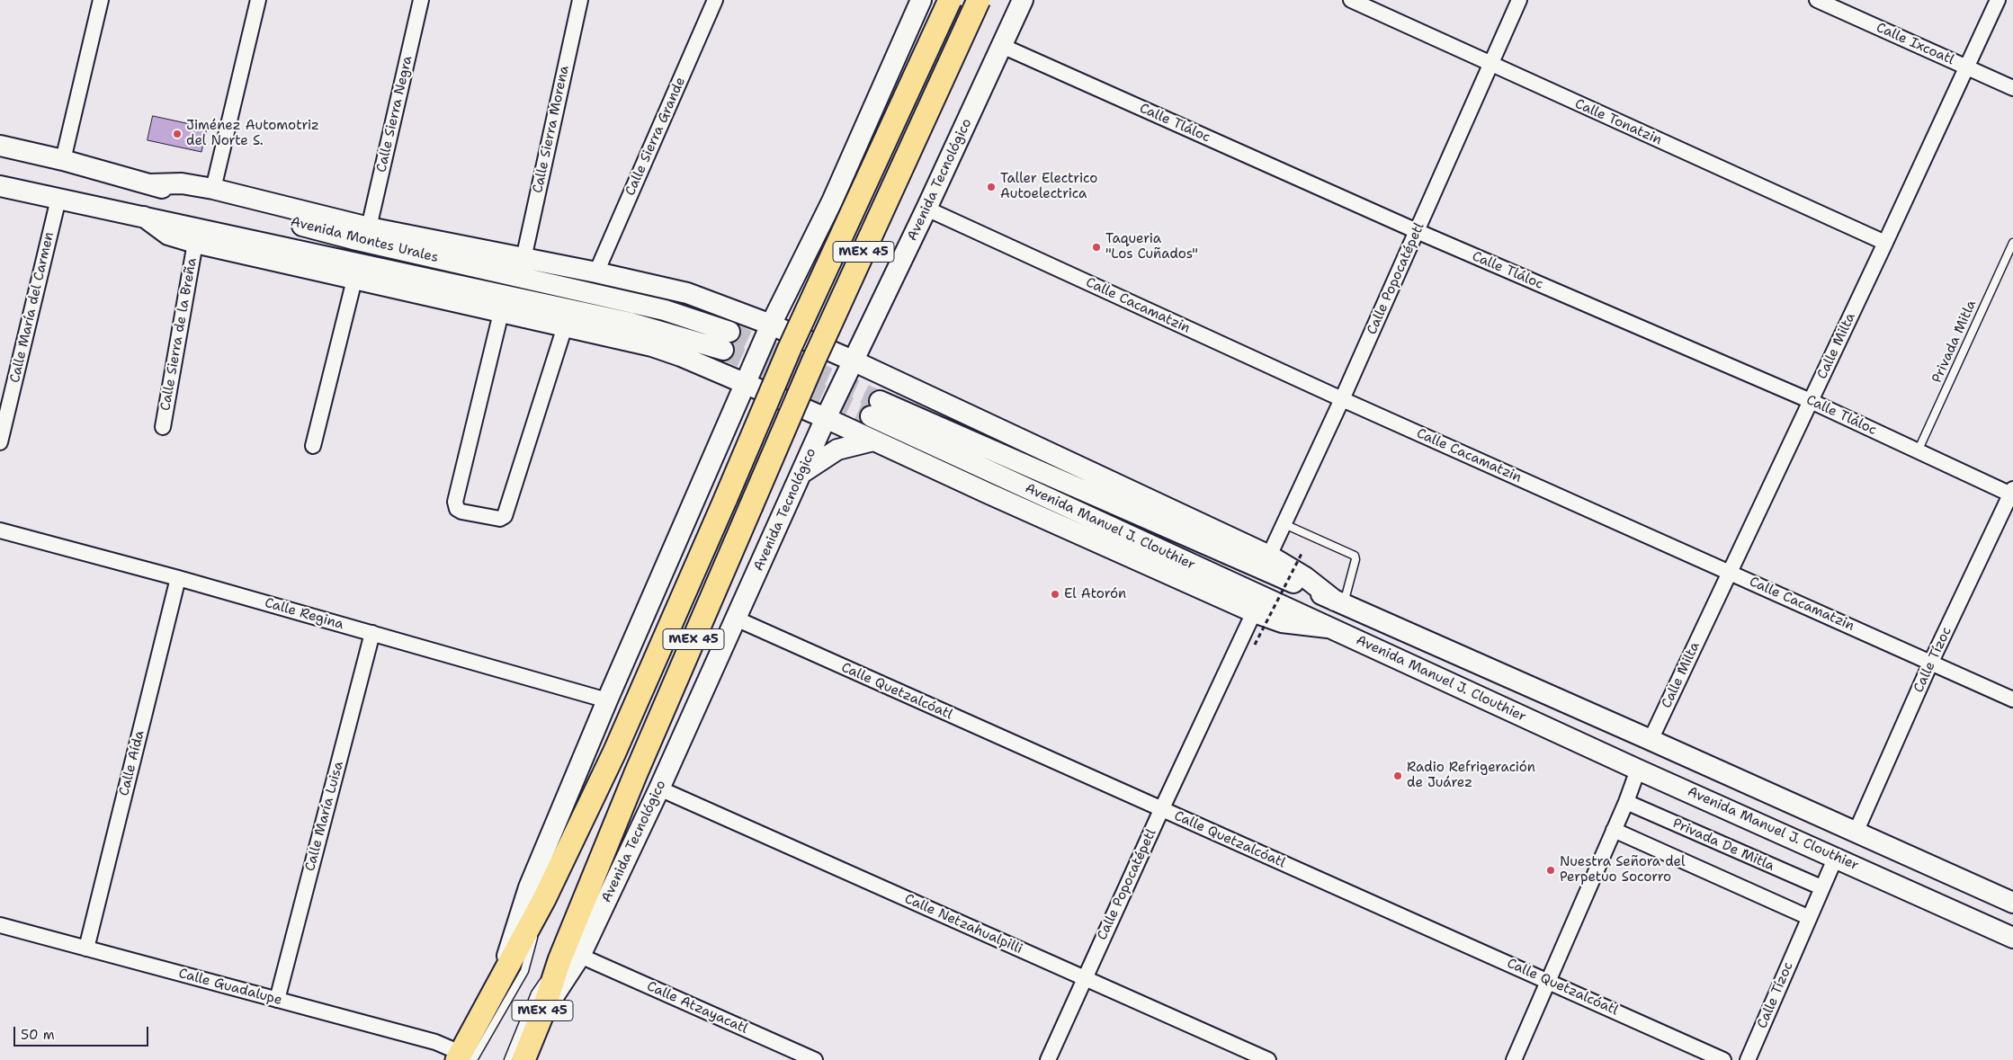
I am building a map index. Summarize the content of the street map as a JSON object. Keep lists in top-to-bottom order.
{
  "streets": {
    "main road": ["Avenida Tecnológico", "MEX 45"],
    "street": [
      "Calle Ixcoatl",
      "Calle Sierra Negra",
      "Calle Tonatzin",
      "Calle Tláloc",
      "Calle Sierra Morena",
      "Calle Sierra Grande",
      "Avenida Montes Urales",
      "Calle Popocatépetl",
      "Calle Cacamatzin",
      "Calle María del Carmen",
      "Calle Sierra de la Breña",
      "Calle Milta",
      "Avenida Manuel J. Clouthier",
      "Calle Regina",
      "Calle Tízoc",
      "Calle Quetzalcóatl",
      "Calle Aída",
      "Calle María Luisa",
      "Privada De Mitla",
      "Calle Netzahualpilli",
      "Calle Guadalupe",
      "Calle Atzayacatl"
    ],
    "lane": ["Privada Mitla"]
  },
  "crossings": [
    ["Calle Ixcoatl", "Calle Milta"],
    ["Calle Tonatzin", "Calle Popocatépetl"],
    ["Calle Tonatzin", "Calle Milta"],
    ["Calle Tláloc", "Avenida Tecnológico"],
    ["Calle Tláloc", "Calle Popocatépetl"],
    ["Calle Tláloc", "Privada Mitla"],
    ["Calle Tláloc", "Calle Milta"],
    ["Calle Tláloc", "Calle Tízoc"],
    ["Avenida Tecnológico", "Calle Cacamatzin"],
    ["Avenida Tecnológico", "Calle Quetzalcóatl"],
    ["Avenida Tecnológico", "Calle Netzahualpilli"],
    ["Avenida Tecnológico", "Calle Atzayacatl"],
    ["Avenida Montes Urales", "Calle María del Carmen"],
    ["MEX 45", "Calle Guadalupe"],
    ["Calle Popocatépetl", "Calle Cacamatzin"],
    ["Calle Popocatépetl", "Calle Quetzalcóatl"],
    ["Calle Popocatépetl", "Calle Netzahualpilli"],
    ["Calle Cacamatzin", "Calle Milta"],
    ["Calle Cacamatzin", "Calle Tízoc"],
    ["Calle Milta", "Avenida Manuel J. Clouthier"],
    ["Avenida Manuel J. Clouthier", "Calle Tízoc"],
    ["Calle Regina", "Calle Aída"],
    ["Calle Regina", "Calle María Luisa"],
    ["Calle Tízoc", "Privada De Mitla"],
    ["Calle Aída", "Calle Guadalupe"],
    ["Calle María Luisa", "Calle Guadalupe"]
  ],
  "places": [
    "Jiménez Automotriz del Norte S.",
    "Taller Electrico Autoelectrica",
    "Taqueria \"Los Cuñados\"",
    "El Atorón",
    "Radio Refrigeración de Juárez",
    "Nuestra Señora del Perpetuo Socorro"
  ],
  "scale_bar": "50 m"
}
